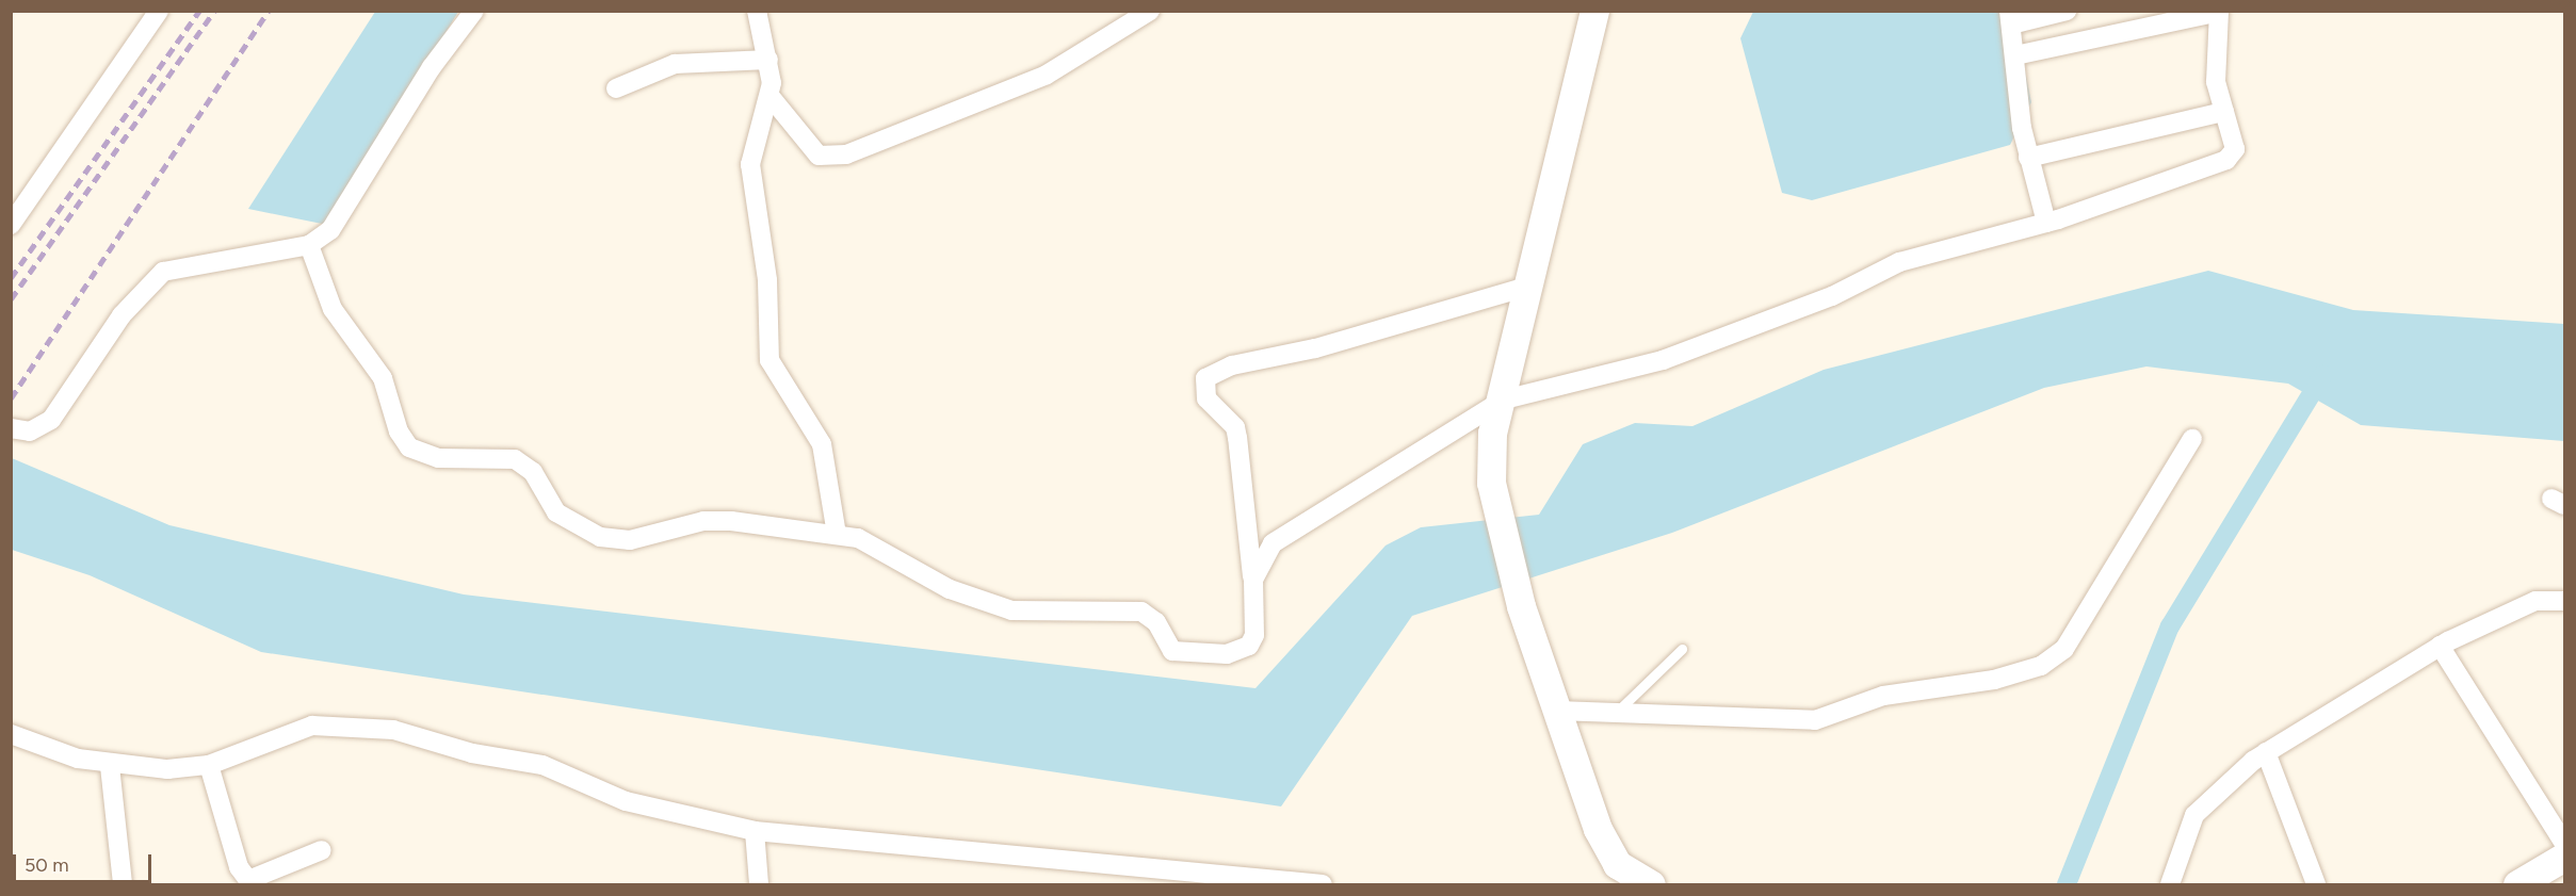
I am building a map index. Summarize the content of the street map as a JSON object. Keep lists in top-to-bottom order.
{
  "scale_bar": "50 m"
}
